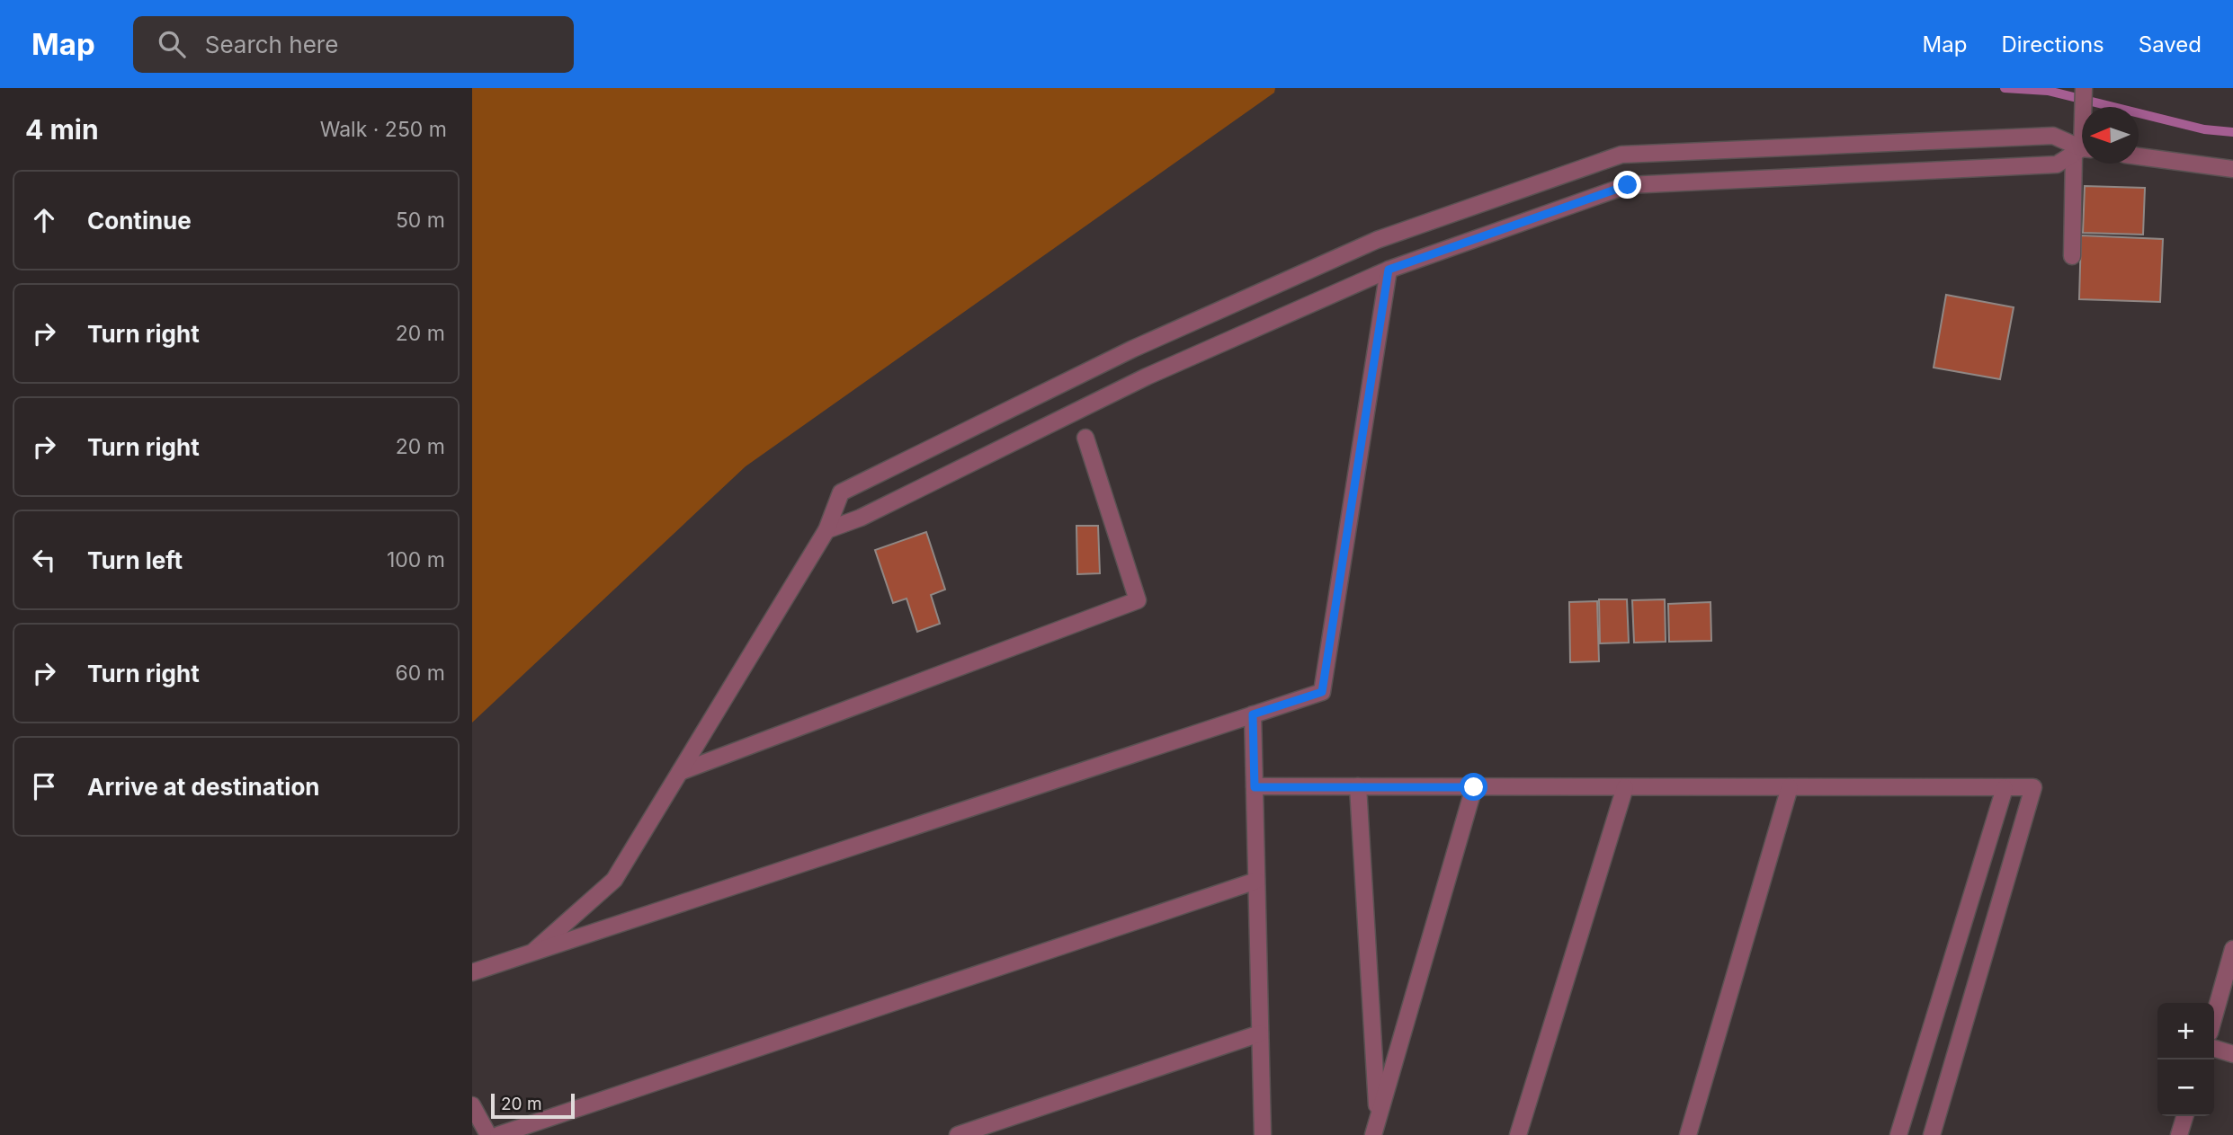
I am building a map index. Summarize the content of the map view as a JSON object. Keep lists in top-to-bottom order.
{
  "scale_bar": "20 m",
  "north": "left",
  "page": {
    "header": "Map",
    "search": "Search here",
    "nav": ["Map", "Directions", "Saved"],
    "heading": ["4 min", "Walk · 250 m"],
    "list": [
      ["Continue", "50 m"],
      ["Turn right", "20 m"],
      ["Turn right", "20 m"],
      ["Turn left", "100 m"],
      ["Turn right", "60 m"],
      "Arrive at destination"
    ],
    "map_buttons": ["+", "−"],
    "scale": "20 m"
  }
}
